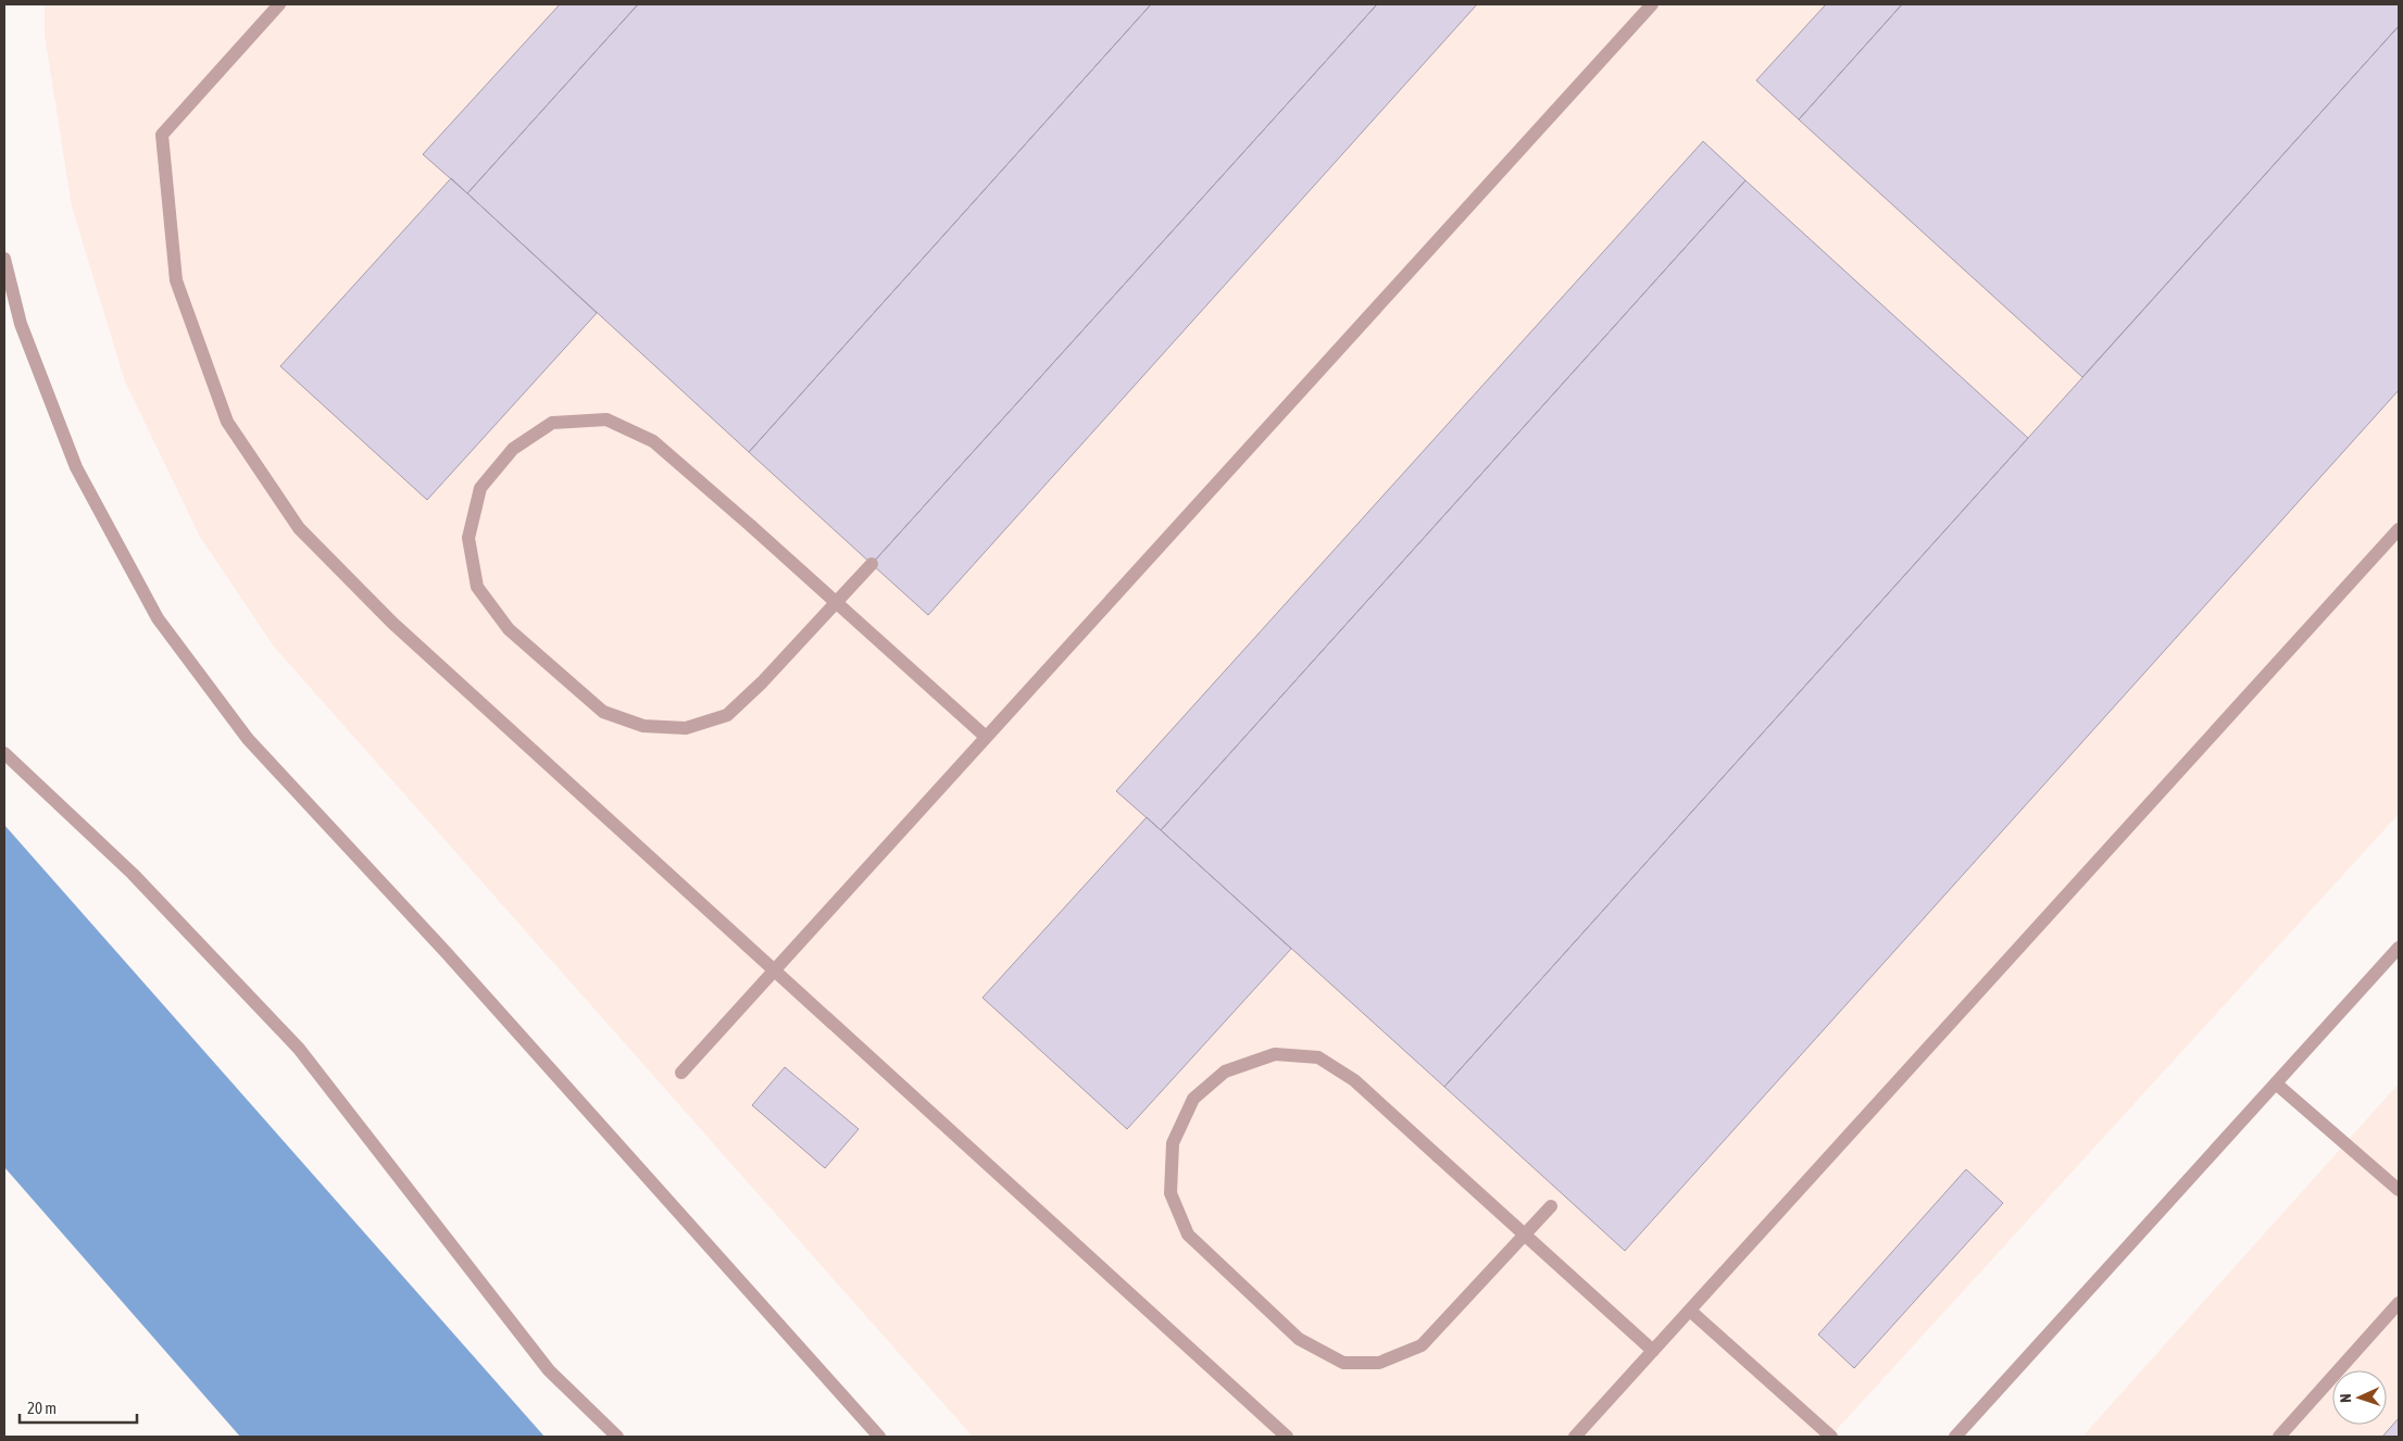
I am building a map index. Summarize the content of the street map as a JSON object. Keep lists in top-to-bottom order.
{
  "scale_bar": "20 m",
  "north": "left"
}
